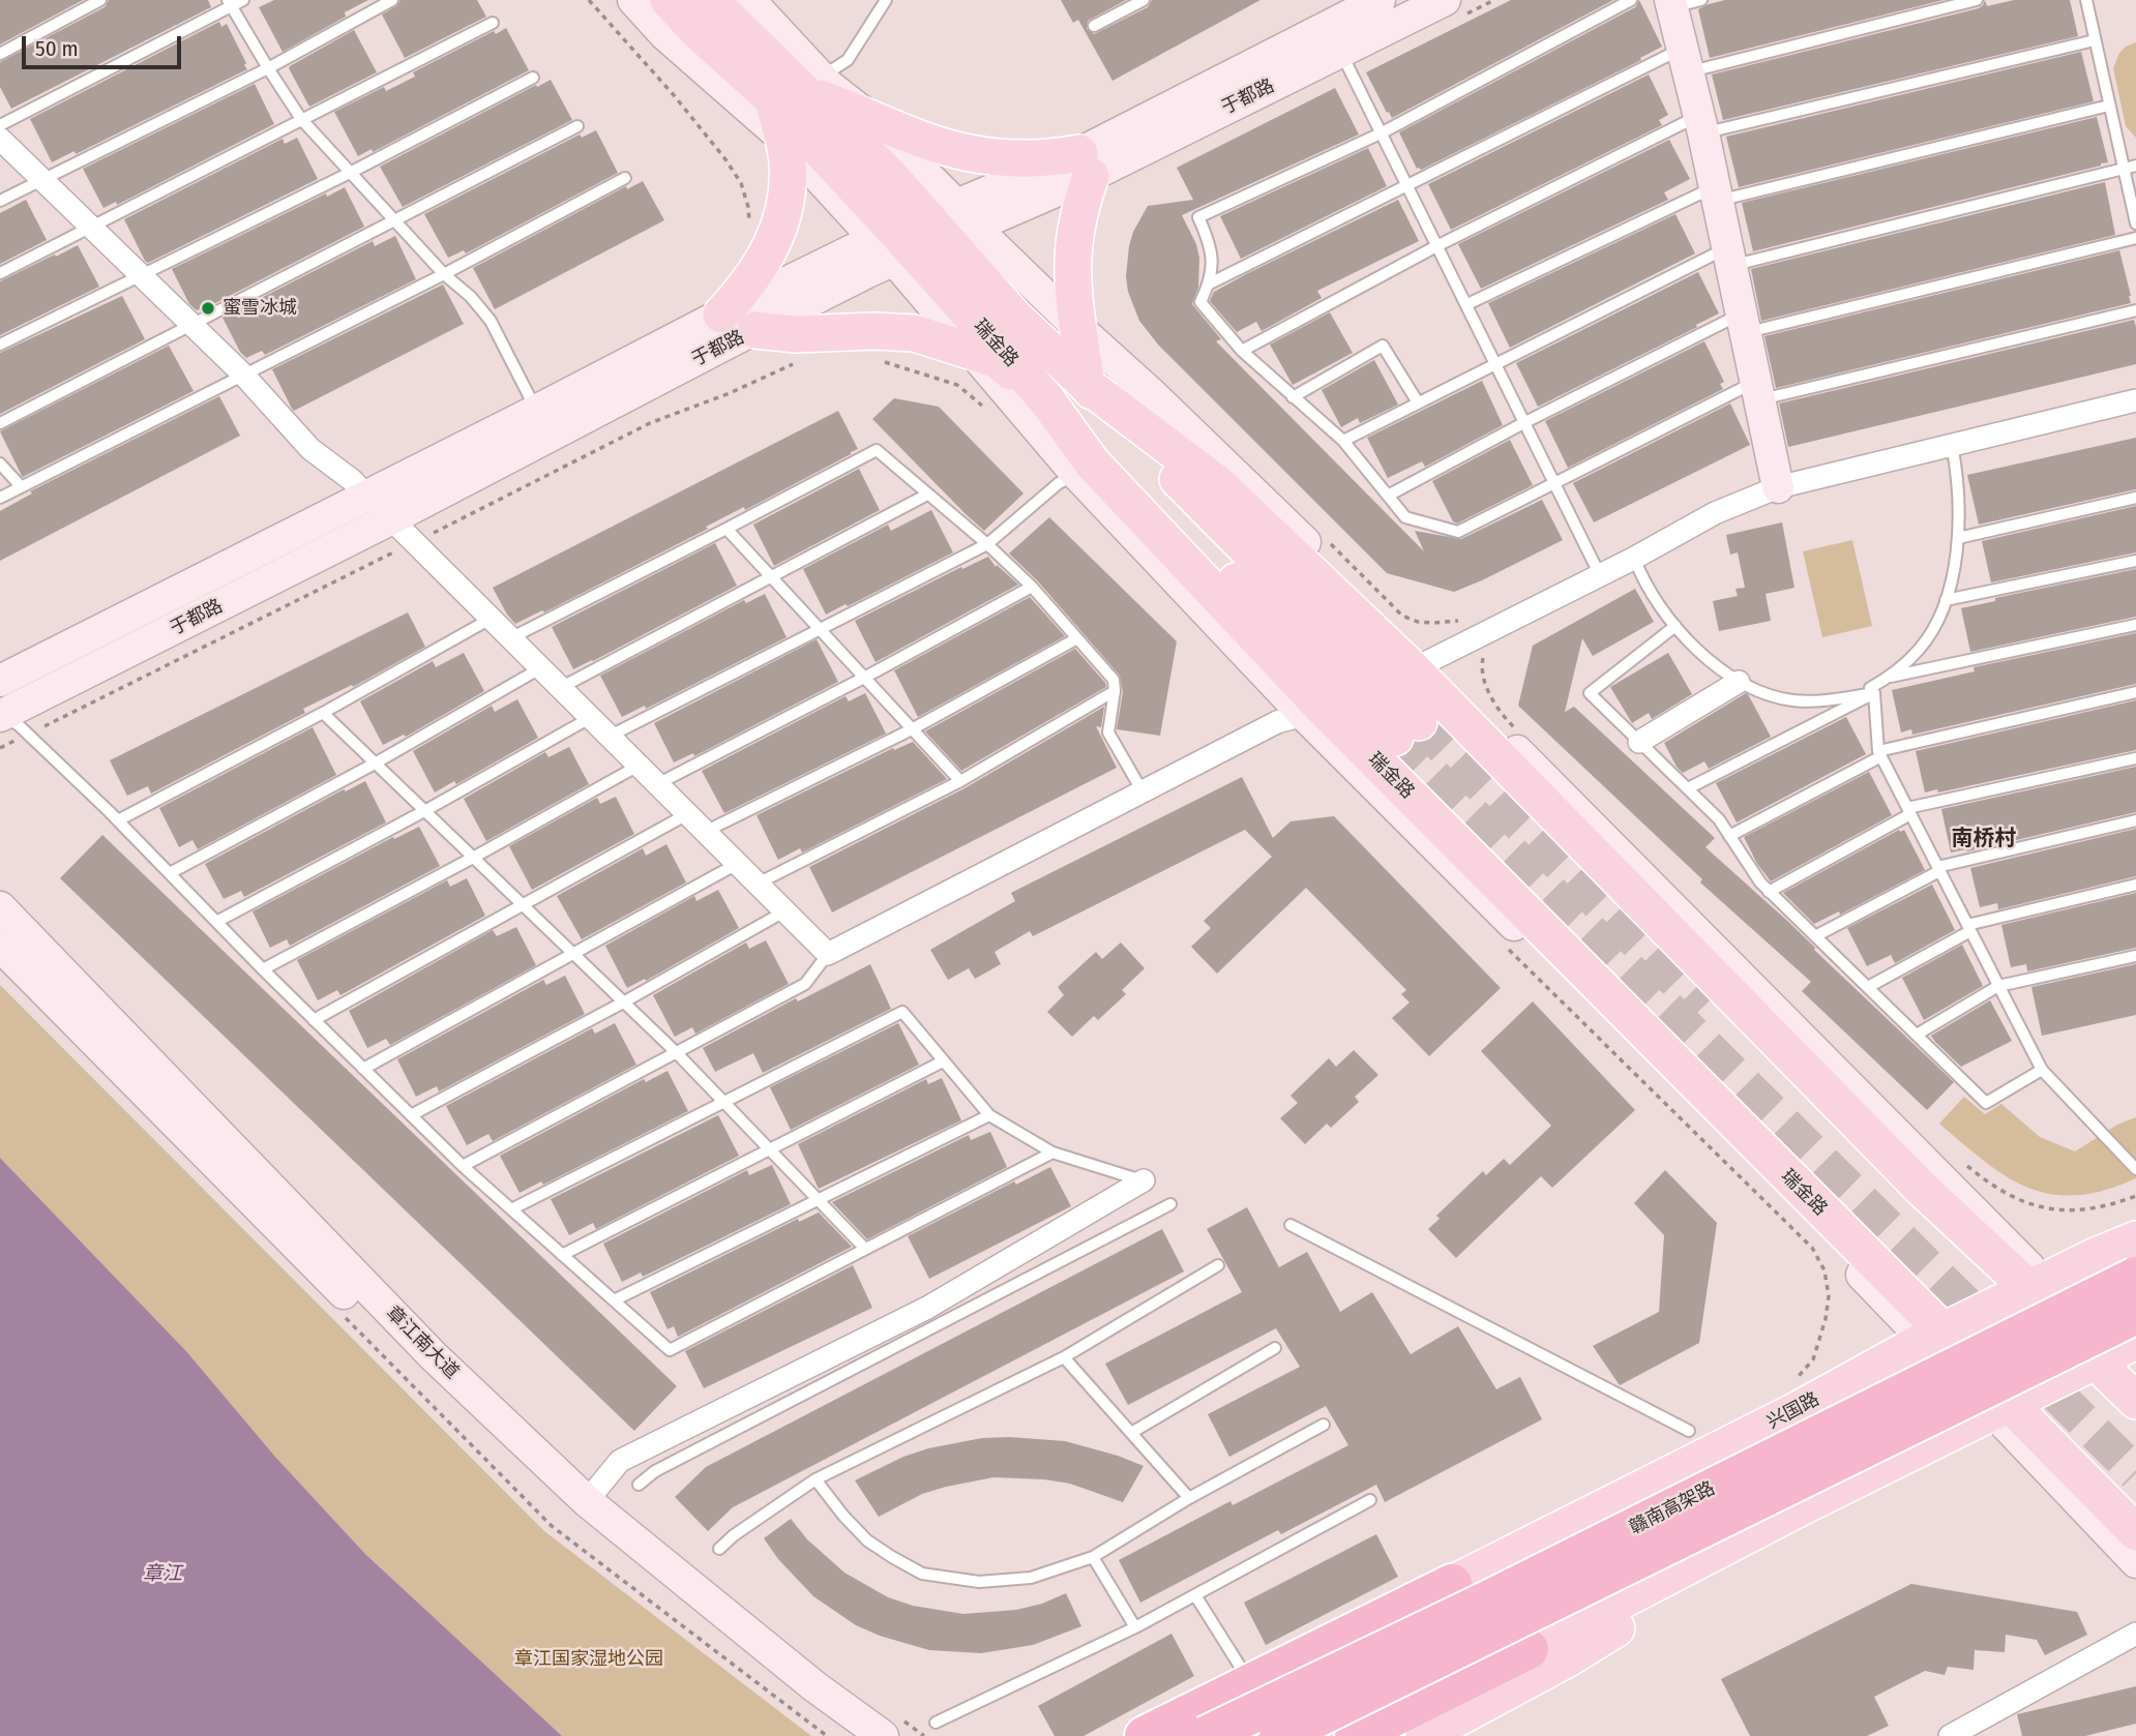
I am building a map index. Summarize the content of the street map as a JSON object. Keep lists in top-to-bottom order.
{
  "streets": {
    "highway": ["赣南高架路"],
    "main road": [
      "于都路",
      "瑞金路",
      "章江南大道",
      "兴国路"
    ]
  },
  "crossings": [
    ["于都路", "瑞金路"],
    ["瑞金路", "兴国路"]
  ],
  "districts": ["南桥村"],
  "water": ["章江"],
  "parks": ["章江国家湿地公园"],
  "places": ["蜜雪冰城"],
  "scale_bar": "50 m"
}
